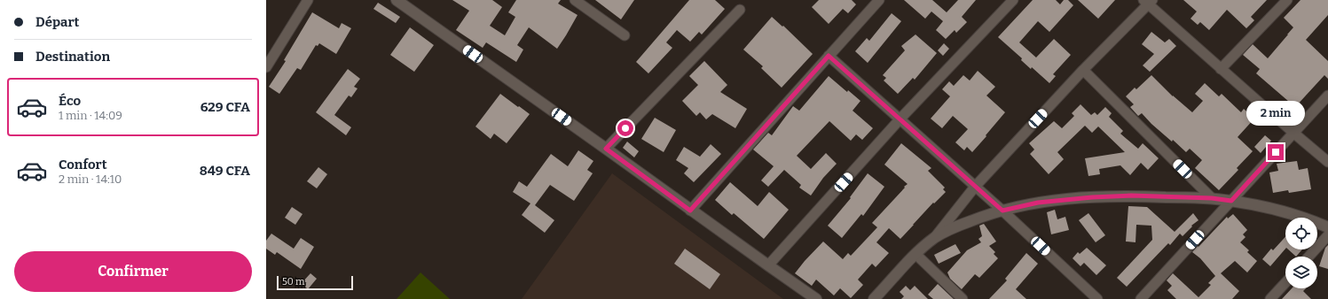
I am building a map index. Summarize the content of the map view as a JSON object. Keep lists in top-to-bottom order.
{
  "scale_bar": "50 m",
  "page": {
    "banner": ["Départ", "Destination"],
    "list": [
      {
        "name": "Éco",
        "note": "1 min · 14:09",
        "value": "629 CFA"
      },
      {
        "name": "Confort",
        "note": "2 min · 14:10",
        "value": "849 CFA"
      }
    ],
    "bubble": "2 min",
    "buttons": "Confirmer",
    "scale": "50 m"
  }
}
